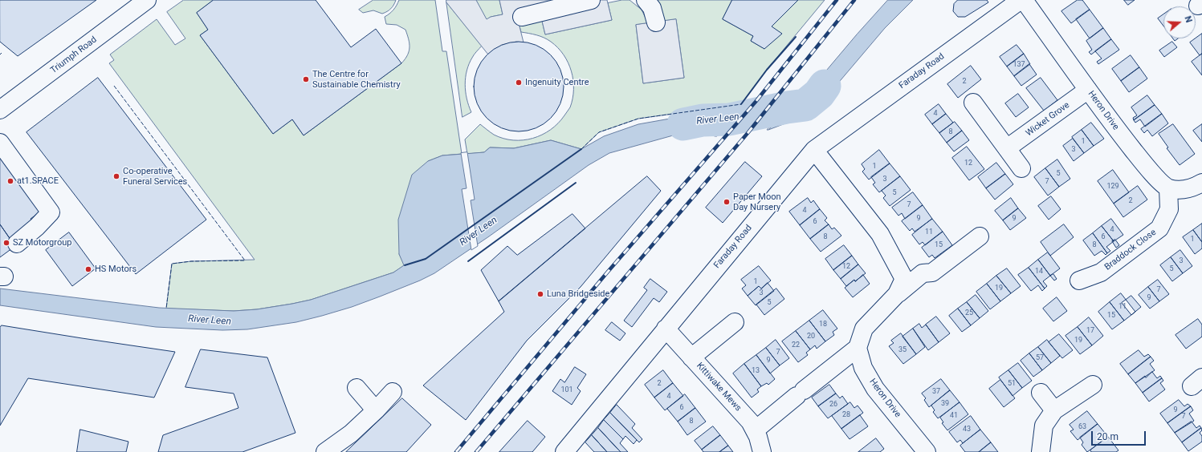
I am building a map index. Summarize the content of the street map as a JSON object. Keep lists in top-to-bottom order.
{
  "streets": {
    "street": [
      "Triumph Road",
      "Faraday Road",
      "Heron Drive",
      "Wicket Grove",
      "Braddock Close",
      "Kittiwake Mews"
    ]
  },
  "crossings": [
    ["Faraday Road", "Kittiwake Mews"],
    ["Heron Drive", "Wicket Grove"],
    ["Heron Drive", "Braddock Close"]
  ],
  "water": ["River Leen"],
  "places": [
    "The Centre for Sustainable Chemistry",
    "Ingenuity Centre",
    "Co-operative Funeral Services",
    "at1.SPACE",
    "Paper Moon Day Nursery",
    "SZ Motorgroup",
    "HS Motors",
    "Luna Bridgeside"
  ],
  "house_numbers": [
    "137",
    "2",
    "4",
    "8",
    "1",
    "3",
    "12",
    "1",
    "5",
    "3",
    "7",
    "129",
    "5",
    "2",
    "7",
    "4",
    "9",
    "9",
    "6",
    "4",
    "11",
    "8",
    "6",
    "1",
    "15",
    "8",
    "3",
    "12",
    "5",
    "14",
    "1",
    "19",
    "7",
    "3",
    "9",
    "5",
    "11",
    "25",
    "15",
    "18",
    "17",
    "20",
    "19",
    "22",
    "35",
    "7",
    "57",
    "9",
    "13",
    "2",
    "51",
    "101",
    "37",
    "4",
    "39",
    "26",
    "6",
    "9",
    "28",
    "41",
    "7",
    "8",
    "63",
    "43"
  ],
  "scale_bar": "20 m",
  "north": "right"
}
